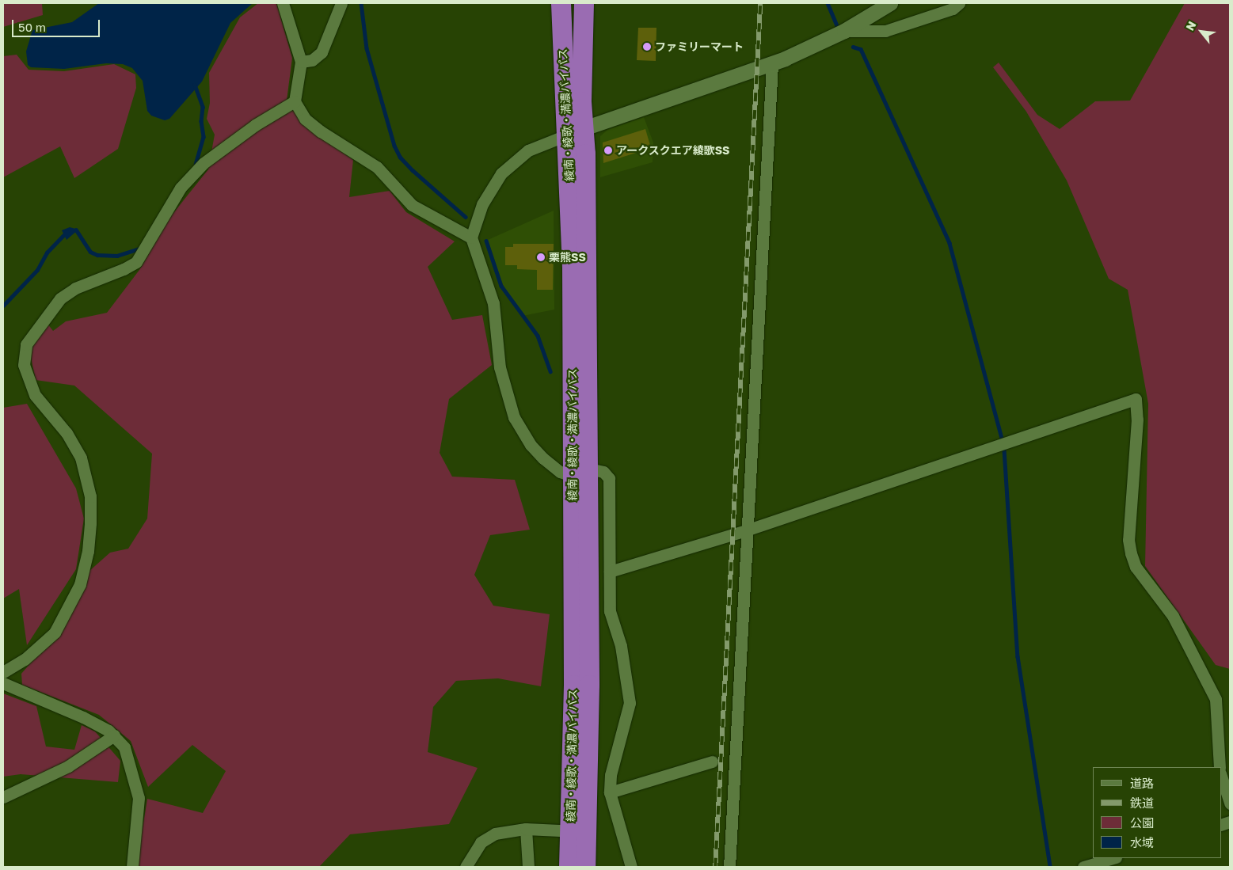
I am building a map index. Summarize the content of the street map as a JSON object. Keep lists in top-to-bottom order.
{
  "streets": {
    "highway": ["綾南・綾歌・満濃バイパス"]
  },
  "places": ["ファミリーマート", "アークスクエア綾歌SS", "栗熊SS"],
  "legend": [
    "道路",
    "鉄道",
    "公園",
    "水域"
  ],
  "scale_bar": "50 m",
  "north": "top left"
}
